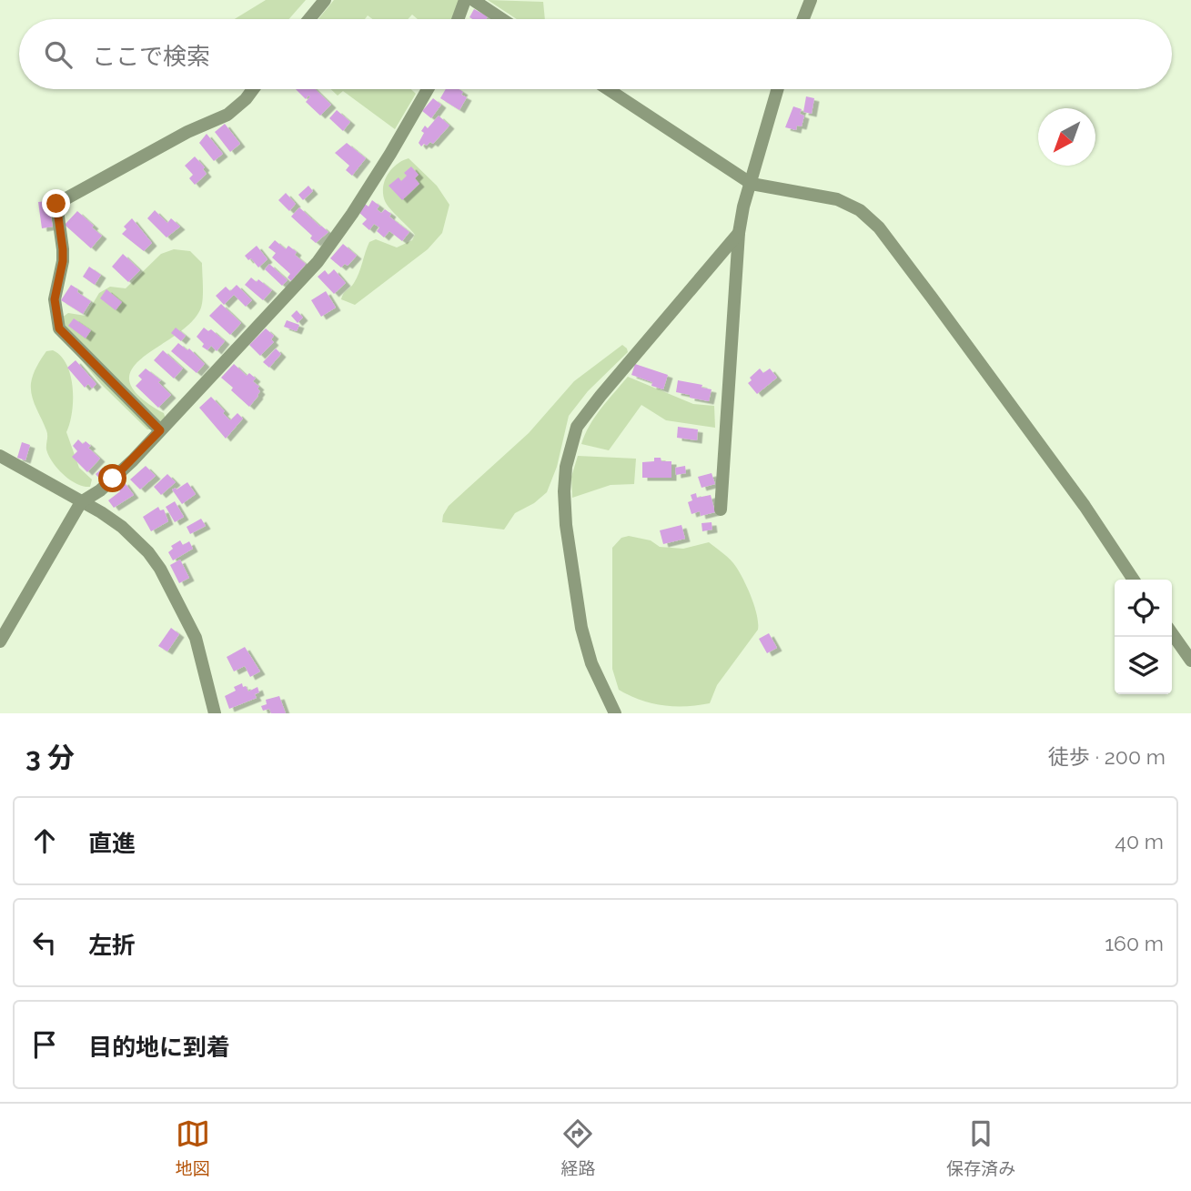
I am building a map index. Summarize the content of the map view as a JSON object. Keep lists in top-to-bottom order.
{
  "north": "bottom left",
  "page": {
    "search": "ここで検索",
    "heading": ["3 分", "徒歩 · 200 m"],
    "list": [
      ["直進", "40 m"],
      ["左折", "160 m"],
      "目的地に到着"
    ],
    "nav": ["地図", "経路", "保存済み"]
  }
}
